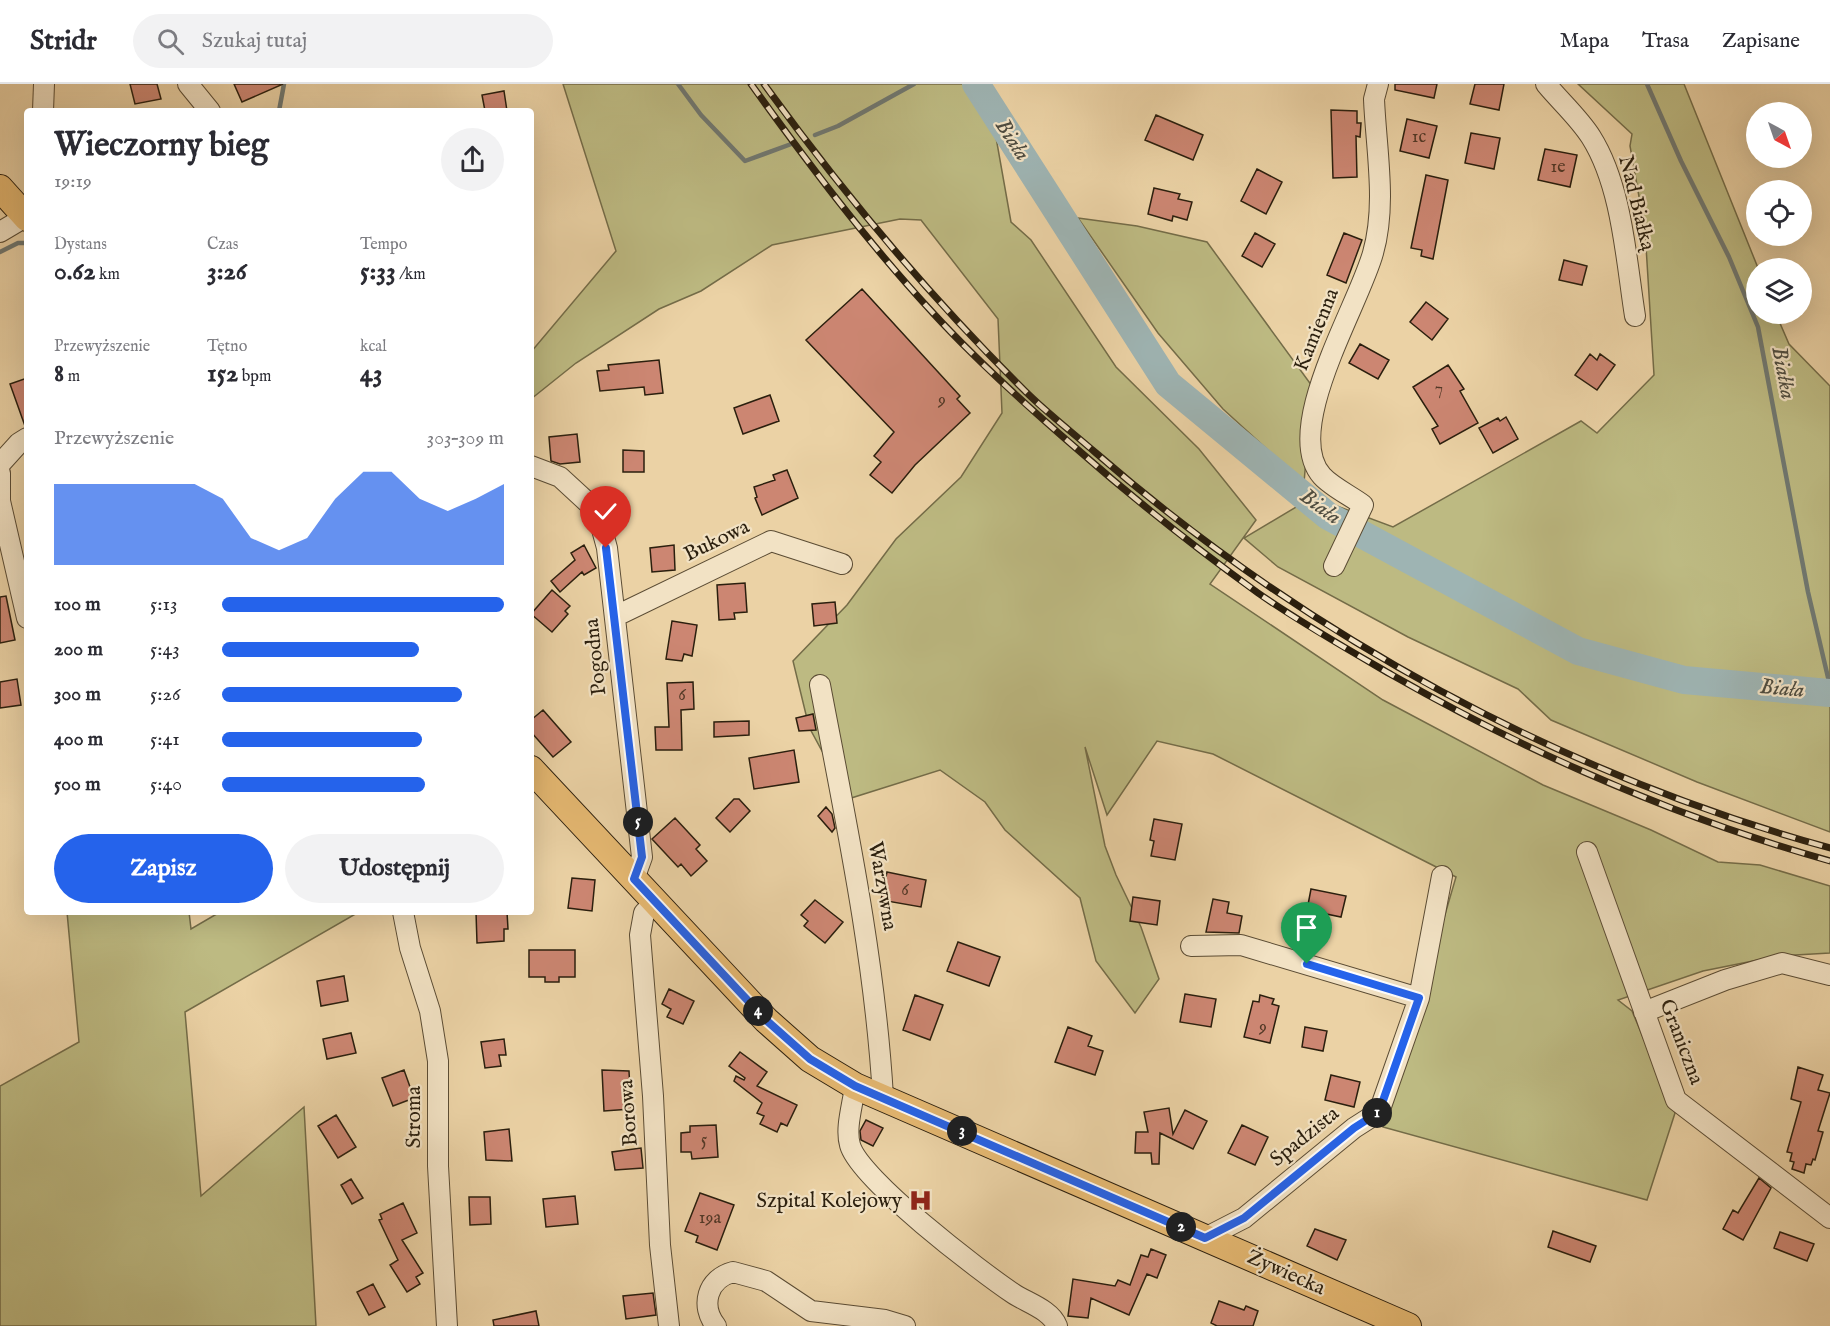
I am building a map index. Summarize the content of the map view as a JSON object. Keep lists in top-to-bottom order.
{
  "streets": {
    "main road": ["Żywiecka"],
    "street": [
      "Nad Białką",
      "Kamienna",
      "Bukowa",
      "Pogodna",
      "Warzywna",
      "Graniczna",
      "Borowa",
      "Stroma",
      "Spadzista"
    ]
  },
  "crossings": [
    ["Bukowa", "Pogodna"],
    ["Pogodna", "Żywiecka"],
    ["Warzywna", "Żywiecka"],
    ["Borowa", "Żywiecka"],
    ["Spadzista", "Żywiecka"]
  ],
  "water": ["Biała", "Białka"],
  "places": {
    "hospital": ["Szpital Kolejowy"]
  },
  "house_numbers": [
    "1c",
    "1e",
    "7",
    "9",
    "6",
    "6",
    "9",
    "5",
    "19a"
  ],
  "north": "bottom right",
  "page": {
    "header": "Stridr",
    "search": "Szukaj tutaj",
    "nav": ["Mapa", "Trasa", "Zapisane"],
    "heading": ["Wieczorny bieg", "19:19"],
    "stats": [
      ["Dystans", "0.62 km"],
      ["Czas", "3:26"],
      ["Tempo", "5:33 /km"],
      ["Przewyższenie", "8 m"],
      ["Tętno", "152 bpm"],
      ["kcal", "43"]
    ],
    "chart": ["Przewyższenie", "303–309 m"],
    "list": [
      {
        "name": "100 m",
        "note": "5:13"
      },
      {
        "name": "200 m",
        "note": "5:43"
      },
      {
        "name": "300 m",
        "note": "5:26"
      },
      {
        "name": "400 m",
        "note": "5:41"
      },
      {
        "name": "500 m",
        "note": "5:40"
      }
    ],
    "pins": [
      "5",
      "4",
      "1",
      "3",
      "2"
    ],
    "buttons": ["Zapisz", "Udostępnij"]
  }
}
